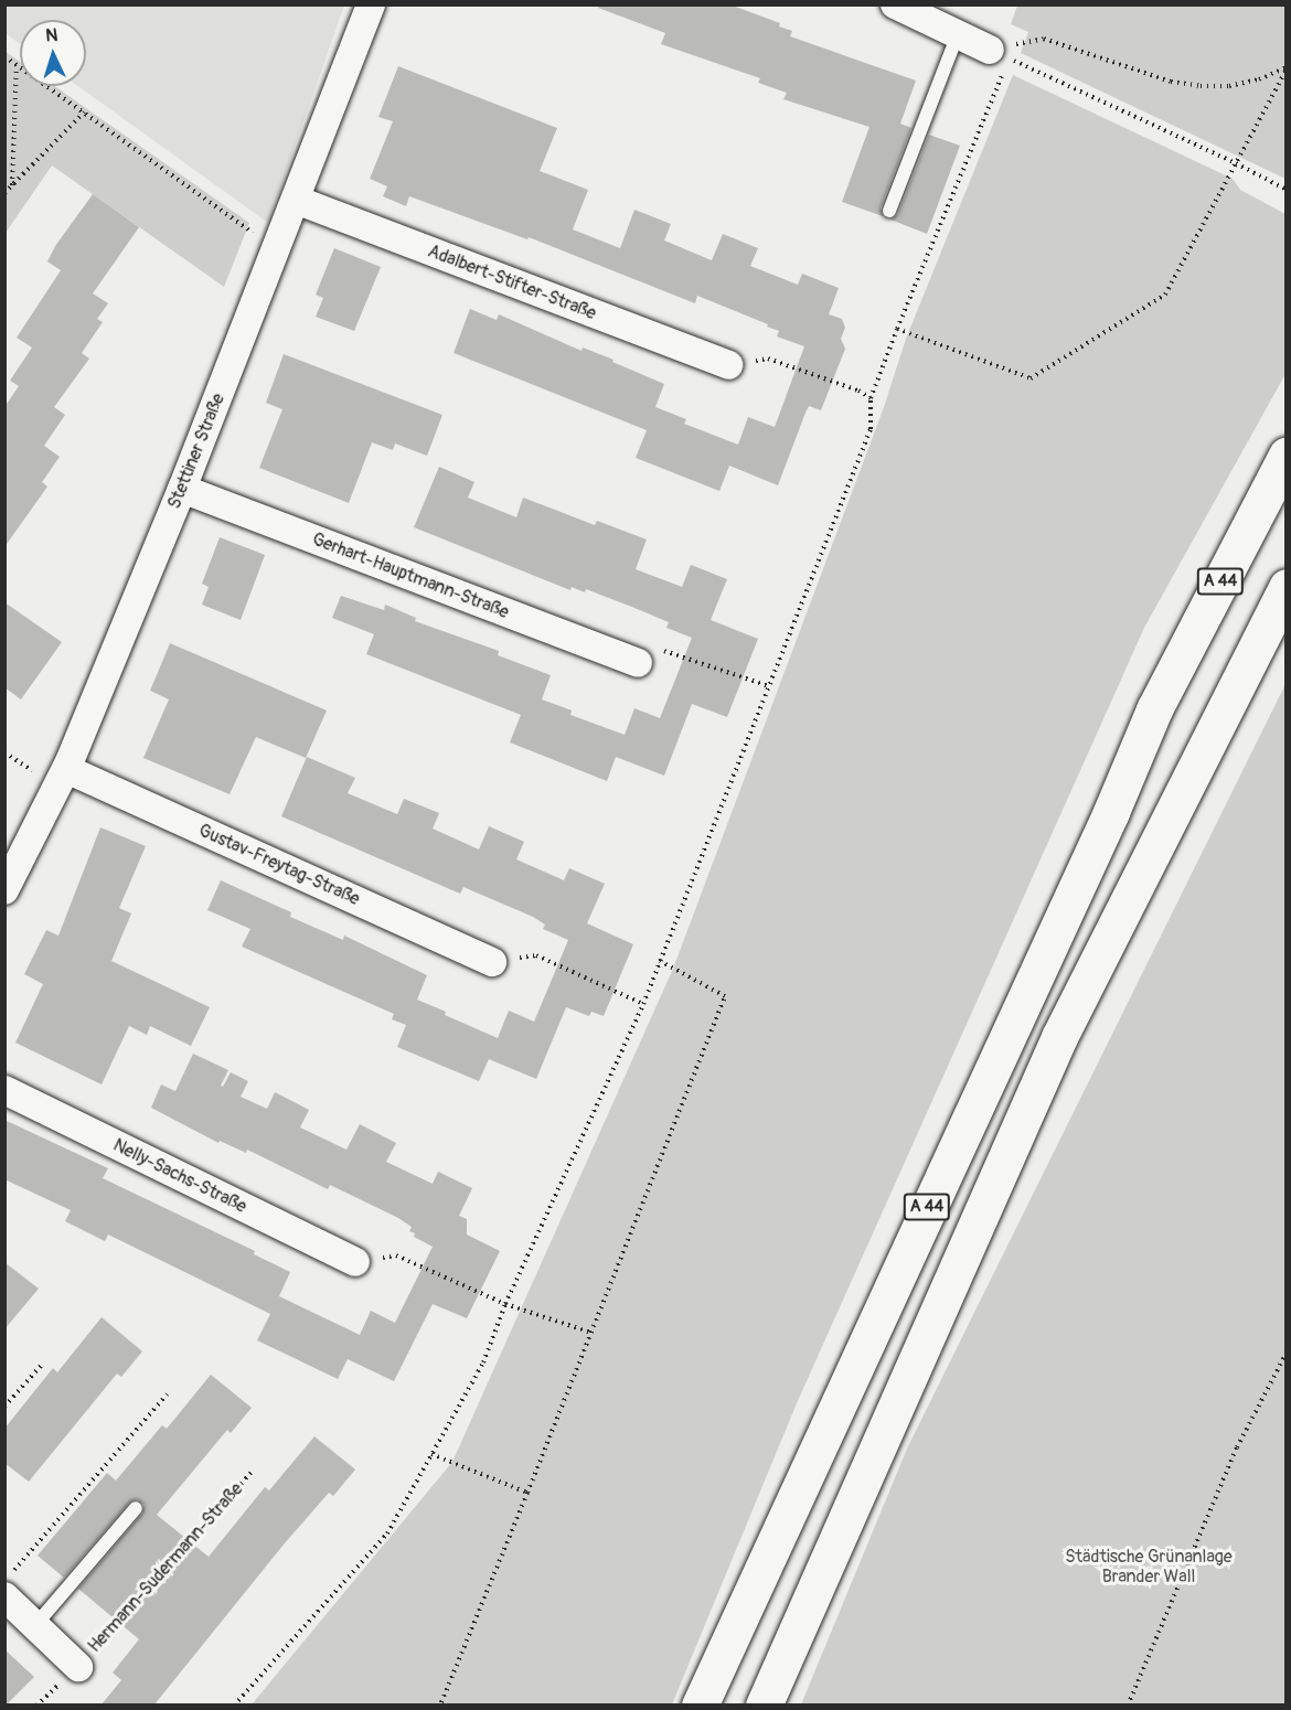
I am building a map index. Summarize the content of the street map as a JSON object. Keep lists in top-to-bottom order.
{
  "streets": {
    "highway": ["A 44"],
    "street": [
      "Adalbert-Stifter-Straße",
      "Stettiner Straße",
      "Gerhart-Hauptmann-Straße",
      "Gustav-Freytag-Straße",
      "Nelly-Sachs-Straße",
      "Hermann-Sudermann-Straße"
    ]
  },
  "crossings": [
    ["Adalbert-Stifter-Straße", "Stettiner Straße"],
    ["Stettiner Straße", "Gerhart-Hauptmann-Straße"],
    ["Stettiner Straße", "Gustav-Freytag-Straße"]
  ],
  "parks": ["Städtische Grünanlage Brander Wall"],
  "north": "top"
}
